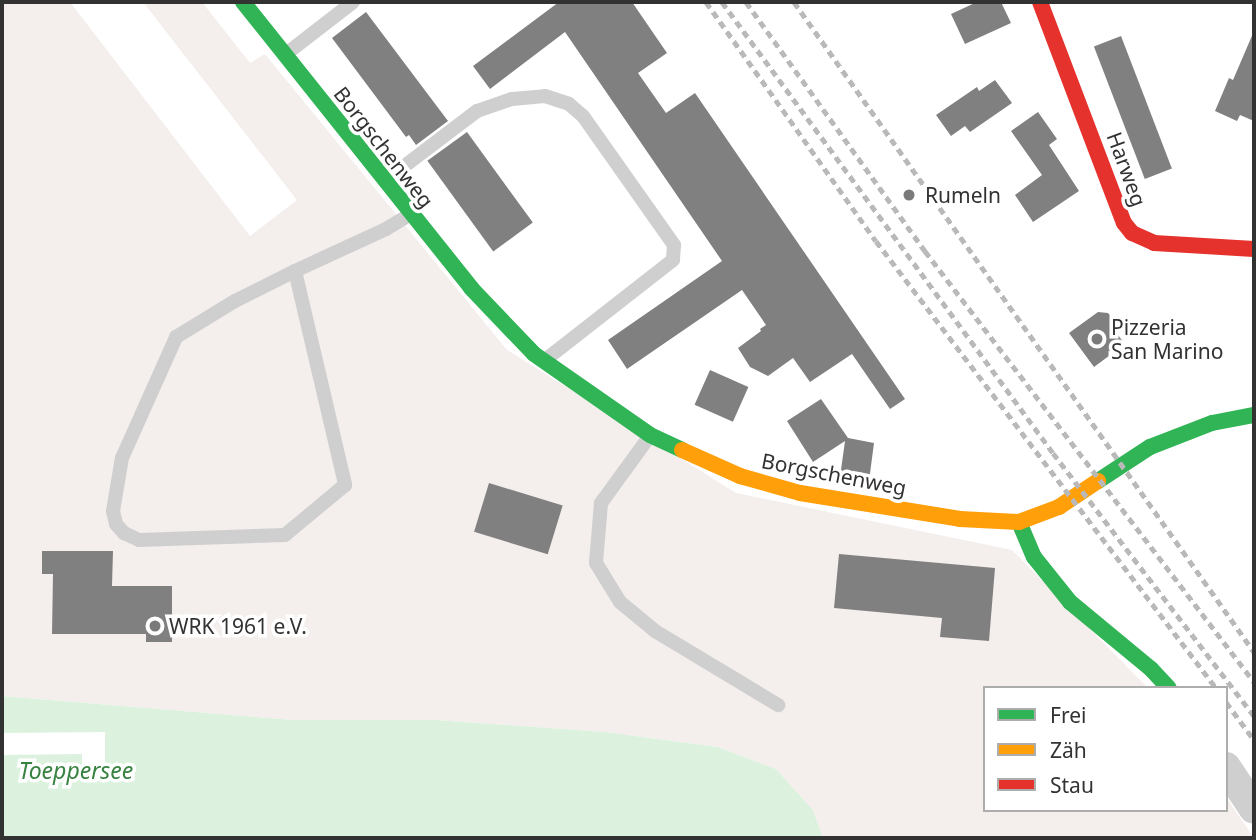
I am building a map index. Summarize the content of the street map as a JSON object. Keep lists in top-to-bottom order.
{
  "streets": {
    "main road": ["Borgschenweg", "Harweg"]
  },
  "water": ["Toeppersee"],
  "places": ["Rumeln", "Pizzeria San Marino", "WRK 1961 e.V."],
  "legend": ["Frei", "Zäh", "Stau"]
}
